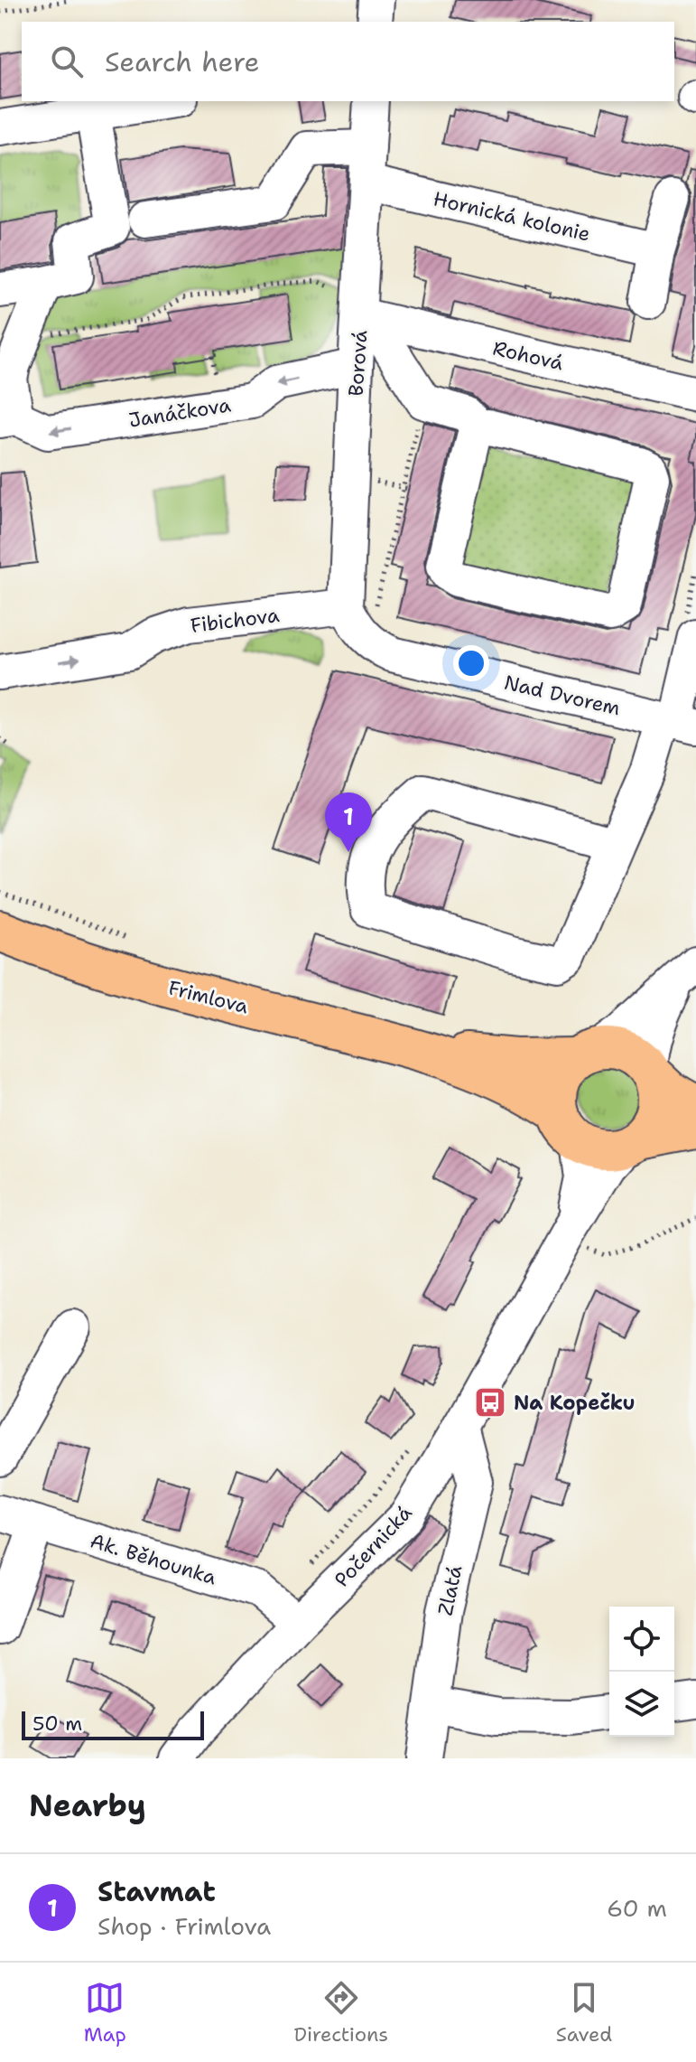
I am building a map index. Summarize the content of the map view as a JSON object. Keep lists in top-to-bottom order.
{
  "streets": {
    "main road": ["Frimlova"],
    "street": [
      "Hornická kolonie",
      "Rohová",
      "Borová",
      "Janáčkova",
      "Fibichova",
      "Nad Dvorem",
      "Počernická",
      "Ak. Běhounka",
      "Zlatá"
    ]
  },
  "crossings": [
    ["Hornická kolonie", "Borová"],
    ["Rohová", "Borová"],
    ["Borová", "Janáčkova"],
    ["Borová", "Fibichova"],
    ["Borová", "Nad Dvorem"],
    ["Fibichova", "Nad Dvorem"],
    ["Frimlova", "Počernická"],
    ["Počernická", "Ak. Běhounka"],
    ["Počernická", "Zlatá"]
  ],
  "one_way": ["Fibichova"],
  "places": {
    "bus stop": ["Na Kopečku"]
  },
  "scale_bar": "50 m",
  "page": {
    "search": "Search here",
    "pins": "1",
    "scale": "50 m",
    "heading": "Nearby",
    "list": [
      {
        "mark": "1",
        "name": "Stavmat",
        "note": "Shop · Frimlova",
        "value": "60 m"
      }
    ],
    "nav": ["Map", "Directions", "Saved"]
  }
}
